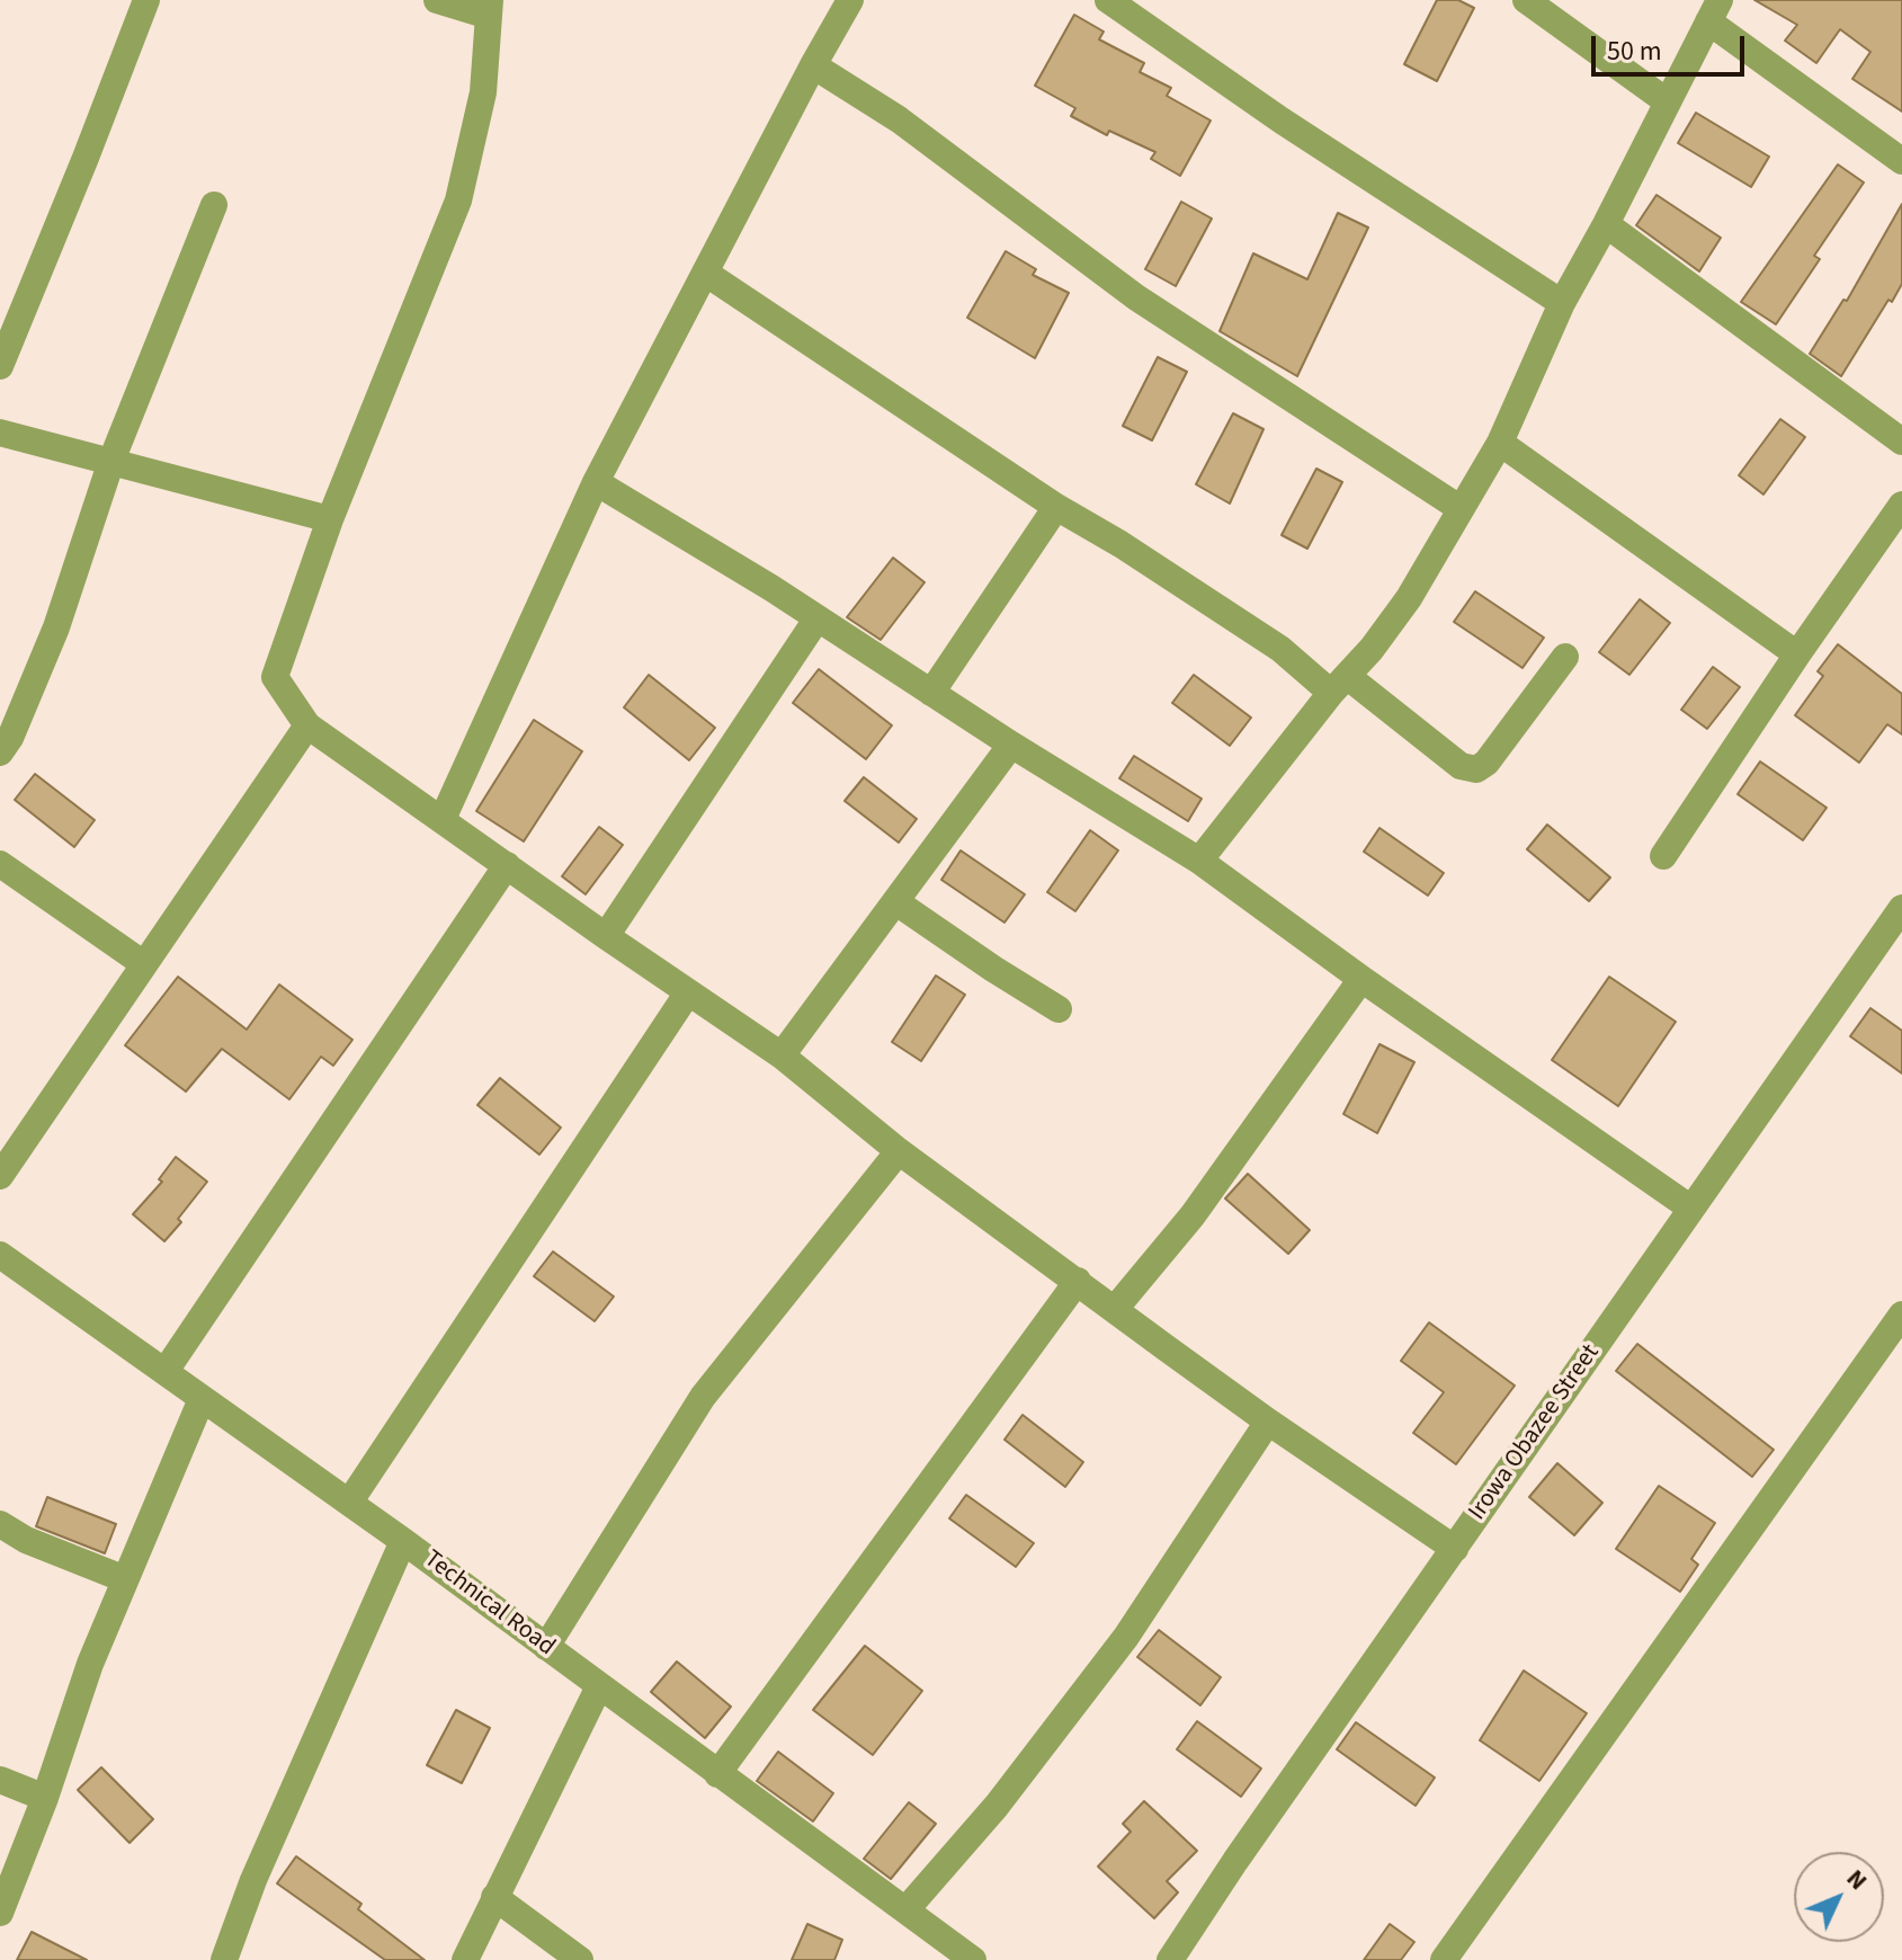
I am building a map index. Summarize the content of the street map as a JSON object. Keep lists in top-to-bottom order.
{
  "streets": {
    "street": ["Irowa Obazee Street", "Technical Road"]
  },
  "scale_bar": "50 m",
  "north": "top right"
}
